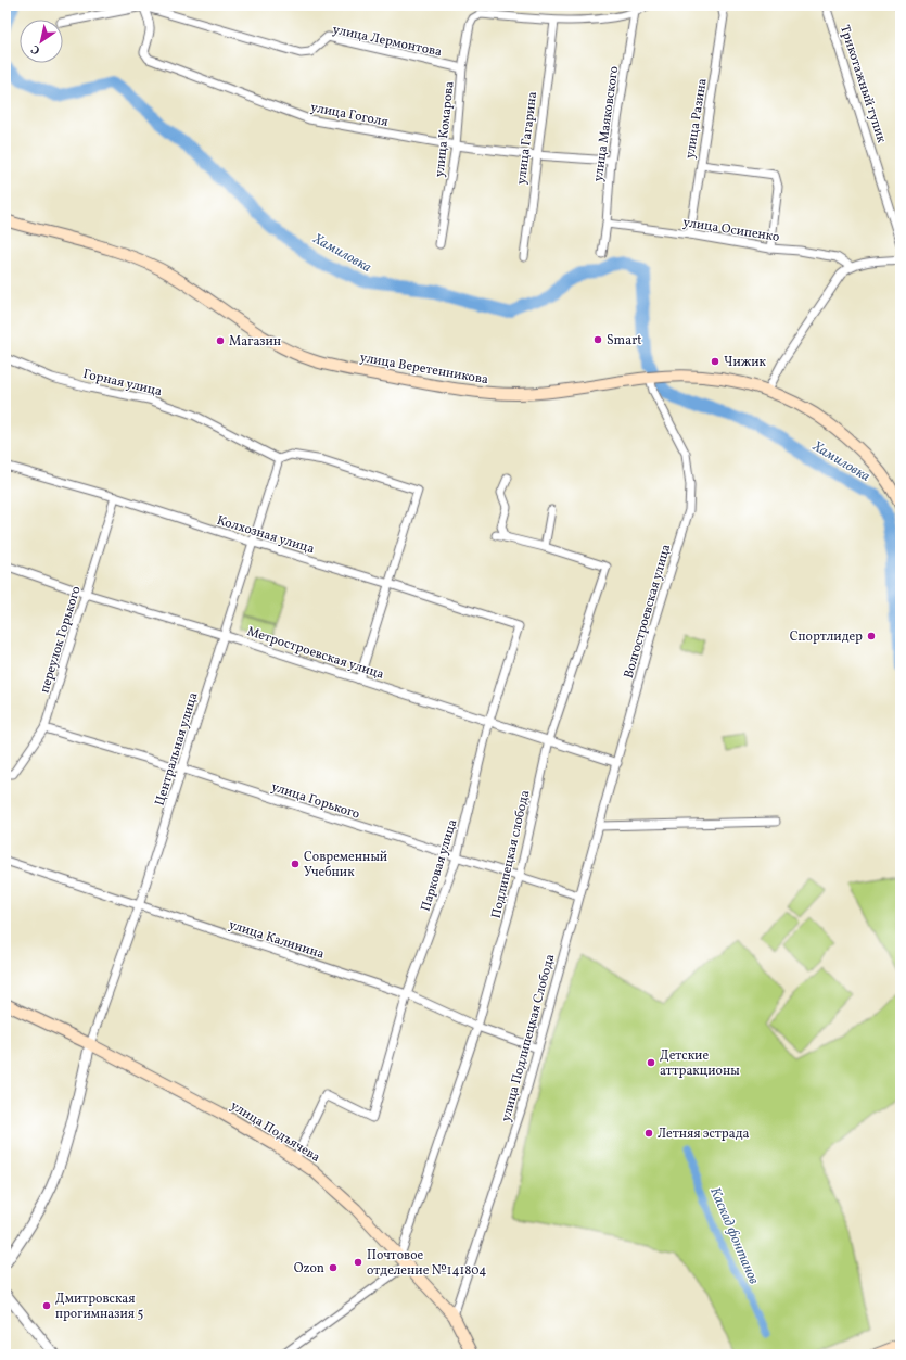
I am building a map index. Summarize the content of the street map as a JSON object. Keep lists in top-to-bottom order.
{
  "streets": {
    "main road": ["улица Веретенникова", "улица Подъячева"],
    "street": [
      "улица Лермонтова",
      "Трикотажный тупик",
      "улица Гоголя",
      "улица Разина",
      "улица Маяковского",
      "улица Комарова",
      "улица Гагарина",
      "улица Осипенко",
      "Горная улица",
      "Колхозная улица",
      "Волгостроевская улица",
      "переулок Горького",
      "Метростроевская улица",
      "Центральная улица",
      "улица Горького",
      "Подлипецкая слобода",
      "Парковая улица",
      "улица Калинина",
      "улица Подлипецкая Слобода"
    ]
  },
  "crossings": [
    ["улица Лермонтова", "улица Гоголя"],
    ["улица Лермонтова", "улица Комарова"],
    ["улица Гоголя", "улица Маяковского"],
    ["улица Гоголя", "улица Комарова"],
    ["улица Гоголя", "улица Гагарина"],
    ["улица Разина", "улица Осипенко"],
    ["улица Маяковского", "улица Осипенко"],
    ["улица Комарова", "улица Гагарина"],
    ["улица Веретенникова", "Волгостроевская улица"],
    ["Горная улица", "Центральная улица"],
    ["Колхозная улица", "переулок Горького"],
    ["Колхозная улица", "Центральная улица"],
    ["Колхозная улица", "Парковая улица"],
    ["Волгостроевская улица", "Метростроевская улица"],
    ["Волгостроевская улица", "улица Подлипецкая Слобода"],
    ["переулок Горького", "Метростроевская улица"],
    ["переулок Горького", "улица Горького"],
    ["Метростроевская улица", "Центральная улица"],
    ["Метростроевская улица", "Подлипецкая слобода"],
    ["Метростроевская улица", "Парковая улица"],
    ["Метростроевская улица", "улица Подлипецкая Слобода"],
    ["Центральная улица", "улица Горького"],
    ["Центральная улица", "улица Калинина"],
    ["Центральная улица", "улица Подъячева"],
    ["улица Горького", "Подлипецкая слобода"],
    ["улица Горького", "Парковая улица"],
    ["улица Горького", "улица Подлипецкая Слобода"],
    ["Подлипецкая слобода", "улица Калинина"],
    ["Подлипецкая слобода", "улица Подъячева"],
    ["Парковая улица", "улица Калинина"],
    ["Парковая улица", "улица Подъячева"],
    ["улица Калинина", "улица Подлипецкая Слобода"],
    ["улица Подлипецкая Слобода", "улица Подъячева"]
  ],
  "water": ["Хамиловка", "Каскад фонтанов"],
  "places": [
    "Smart",
    "Магазин",
    "Чижик",
    "Спортлидер",
    "Современный Учебник",
    "Детские аттракционы",
    "Летняя эстрада",
    "Почтовое отделение №141804",
    "Ozon",
    "Дмитровская прогимназия 5"
  ],
  "north": "bottom left"
}
